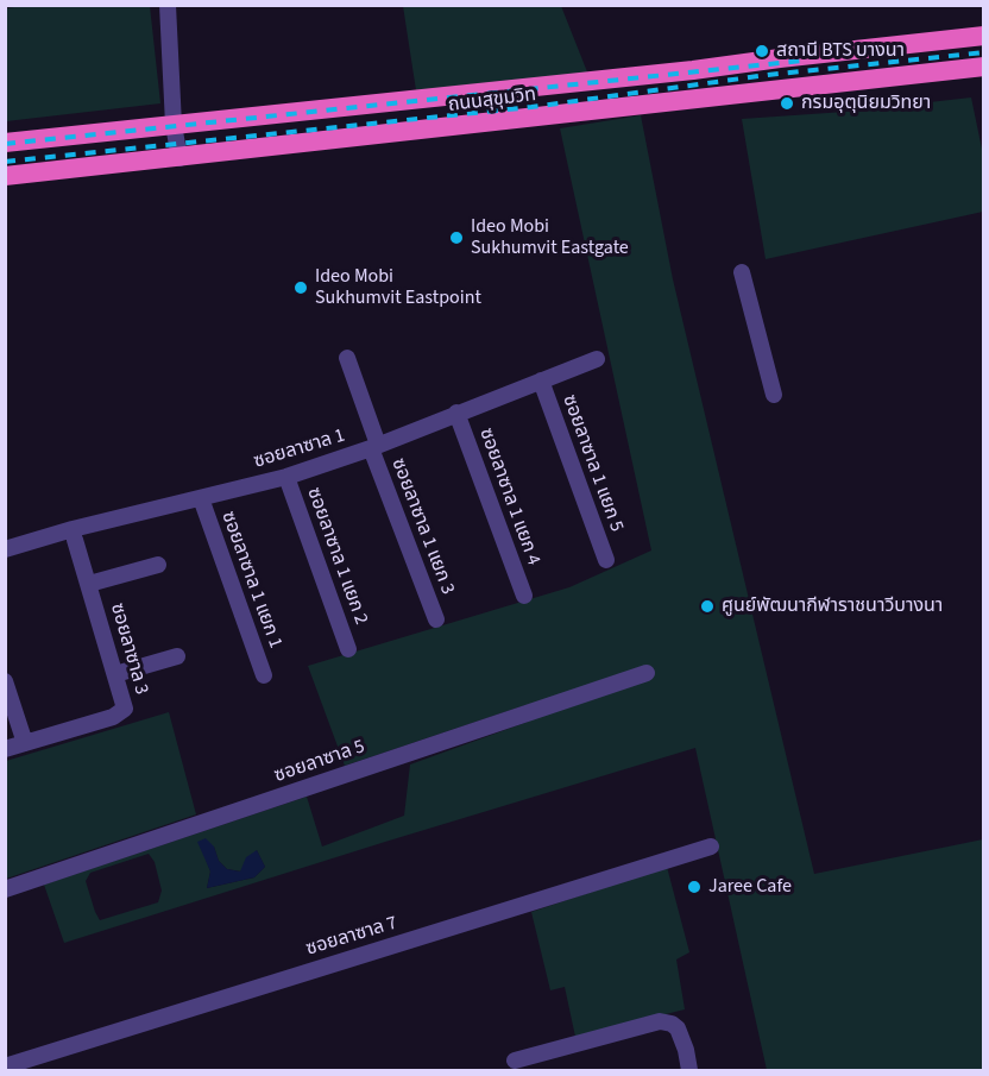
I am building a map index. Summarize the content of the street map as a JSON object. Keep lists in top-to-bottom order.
{
  "streets": {
    "highway": ["ถนนสุขุมวิท"],
    "street": [
      "ซอยลาซาล 1",
      "ซอยลาซาล 1 แยก 5",
      "ซอยลาซาล 1 แยก 4",
      "ซอยลาซาล 1 แยก 3",
      "ซอยลาซาล 1 แยก 2",
      "ซอยลาซาล 1 แยก 1",
      "ซอยลาซาล 3",
      "ซอยลาซาล 5",
      "ซอยลาซาล 7"
    ]
  },
  "crossings": [
    ["ซอยลาซาล 1", "ซอยลาซาล 1 แยก 5"],
    ["ซอยลาซาล 1", "ซอยลาซาล 1 แยก 4"],
    ["ซอยลาซาล 1", "ซอยลาซาล 1 แยก 3"],
    ["ซอยลาซาล 1", "ซอยลาซาล 1 แยก 2"],
    ["ซอยลาซาล 1", "ซอยลาซาล 1 แยก 1"]
  ],
  "places": [
    "สถานี BTS บางนา",
    "กรมอุตุนิยมวิทยา",
    "Ideo Mobi Sukhumvit Eastgate",
    "Ideo Mobi Sukhumvit Eastpoint",
    "ศูนย์พัฒนากีฬาราชนาวีบางนา",
    "Jaree Cafe"
  ]
}
